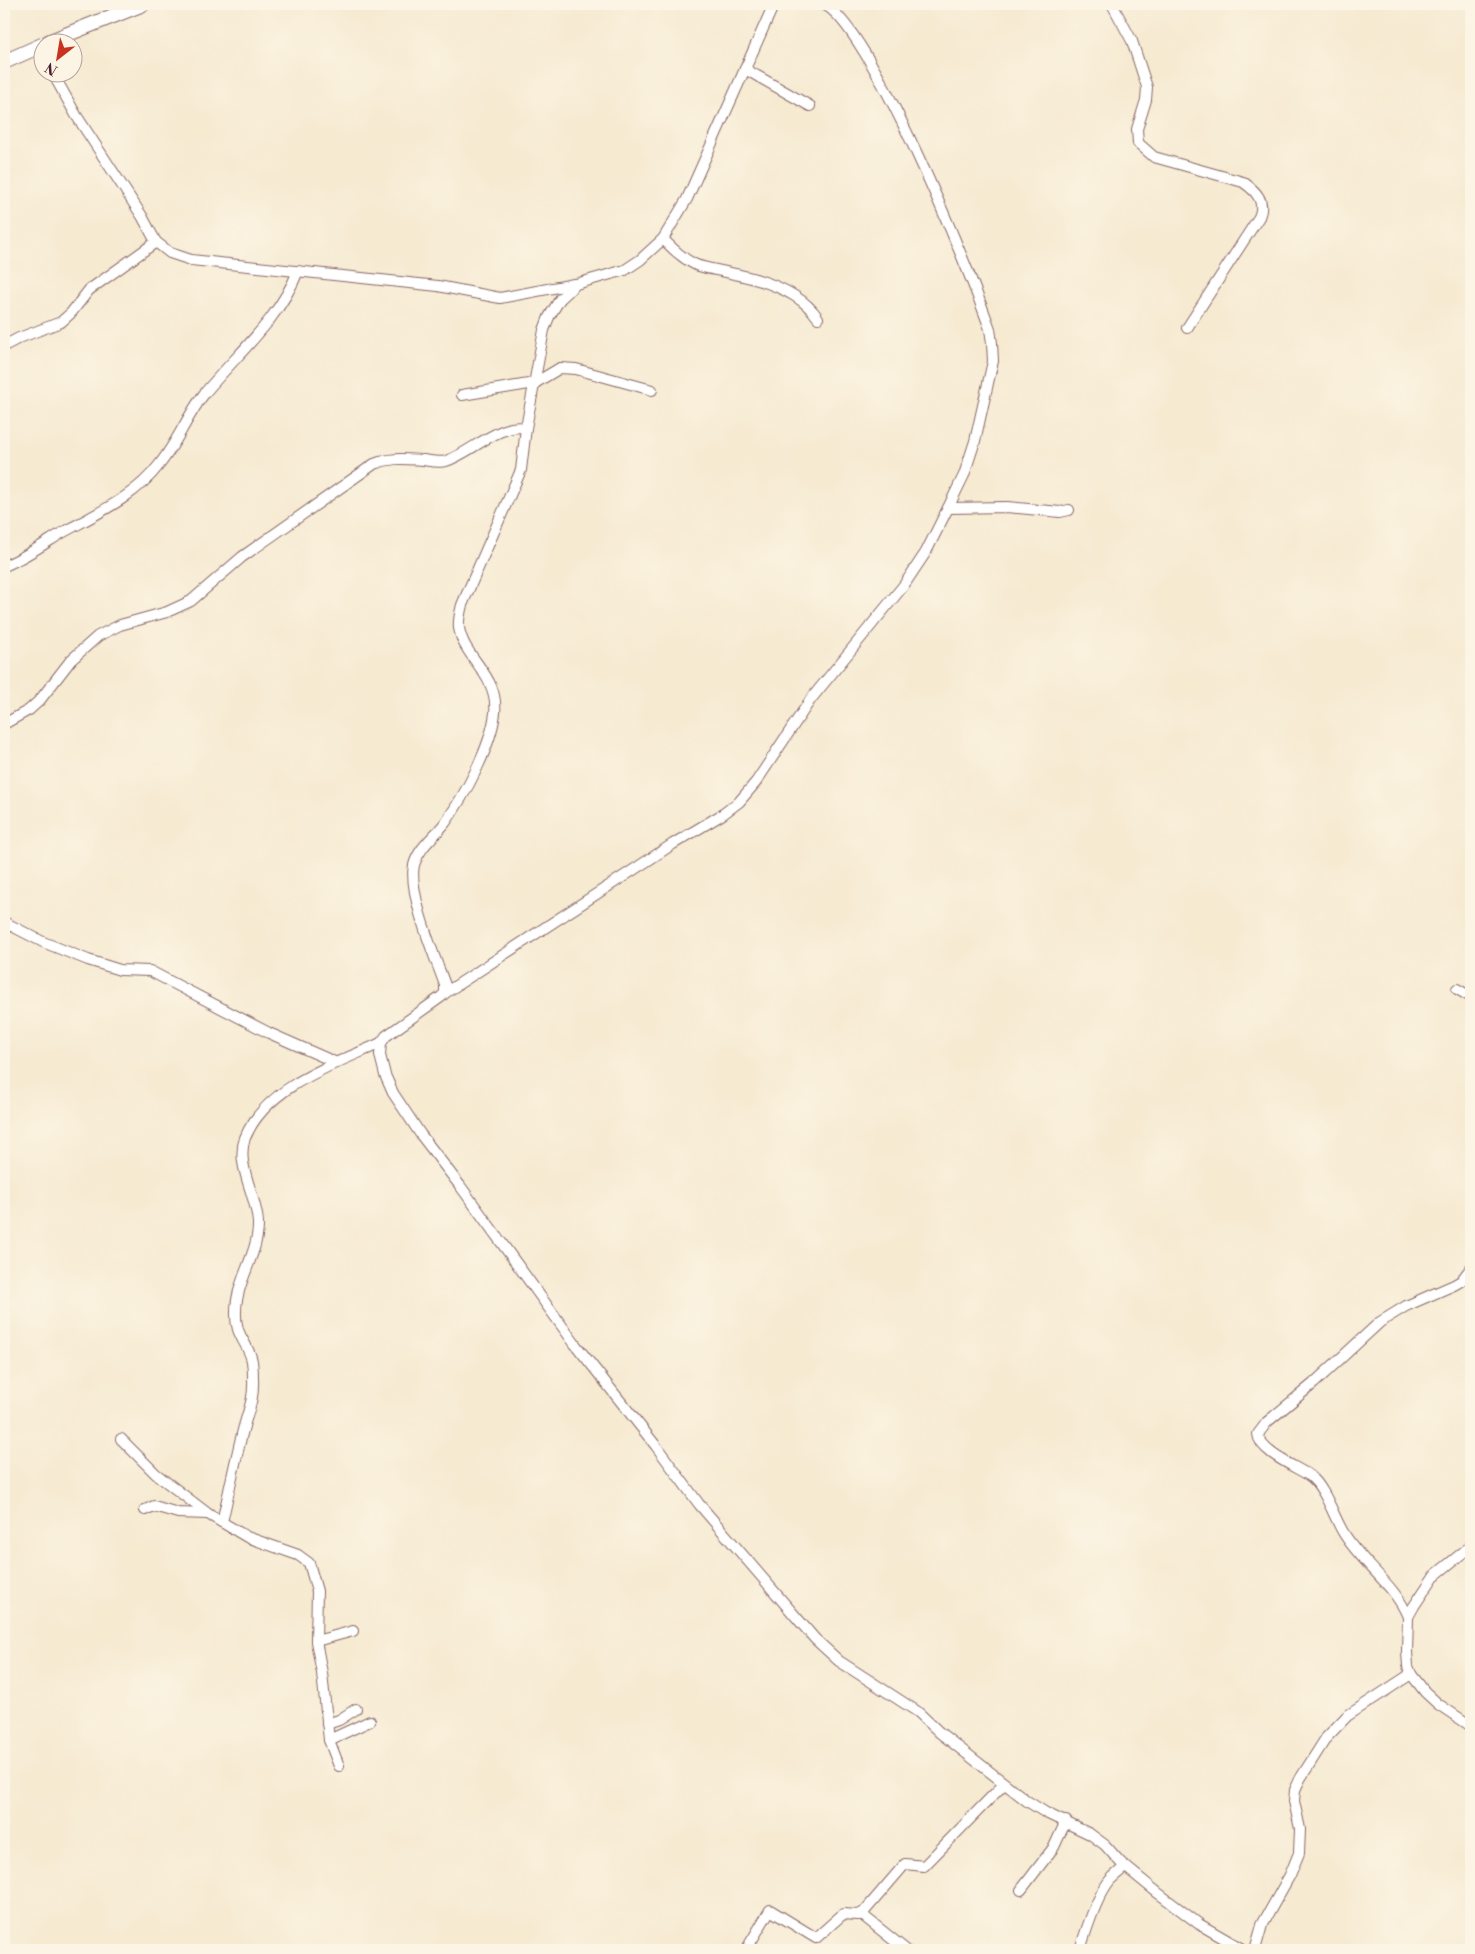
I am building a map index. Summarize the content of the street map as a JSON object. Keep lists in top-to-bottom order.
{
  "north": "bottom left"
}
